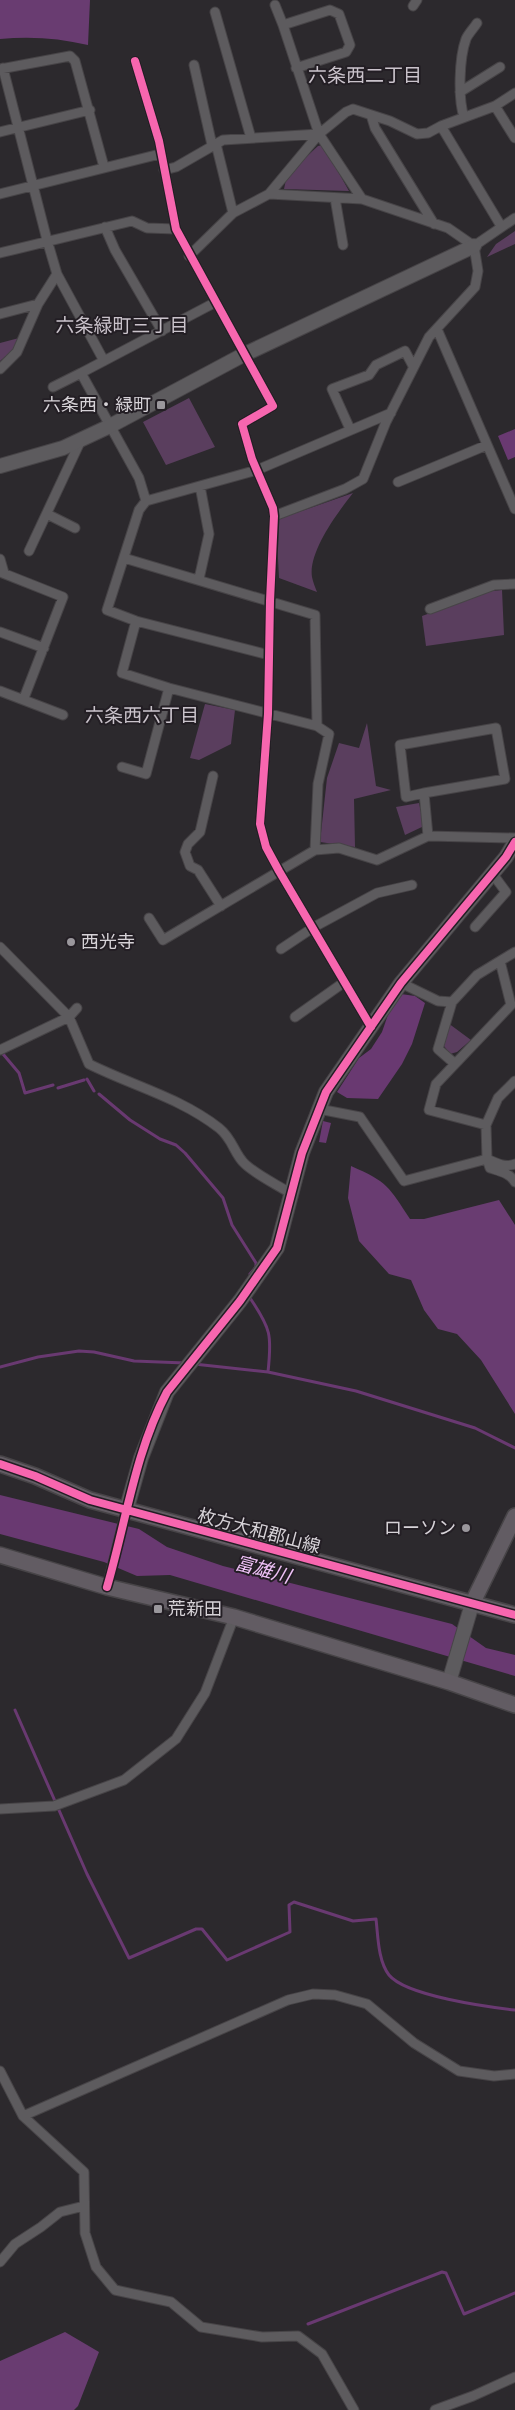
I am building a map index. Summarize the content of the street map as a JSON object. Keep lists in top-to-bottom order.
{
  "streets": {
    "main road": ["枚方大和郡山線"]
  },
  "districts": ["六条西二丁目", "六条緑町三丁目", "六条西六丁目"],
  "water": ["富雄川"],
  "places": {
    "transit": ["六条西・緑町", "荒新田"],
    "other": ["西光寺", "ローソン"]
  }
}
